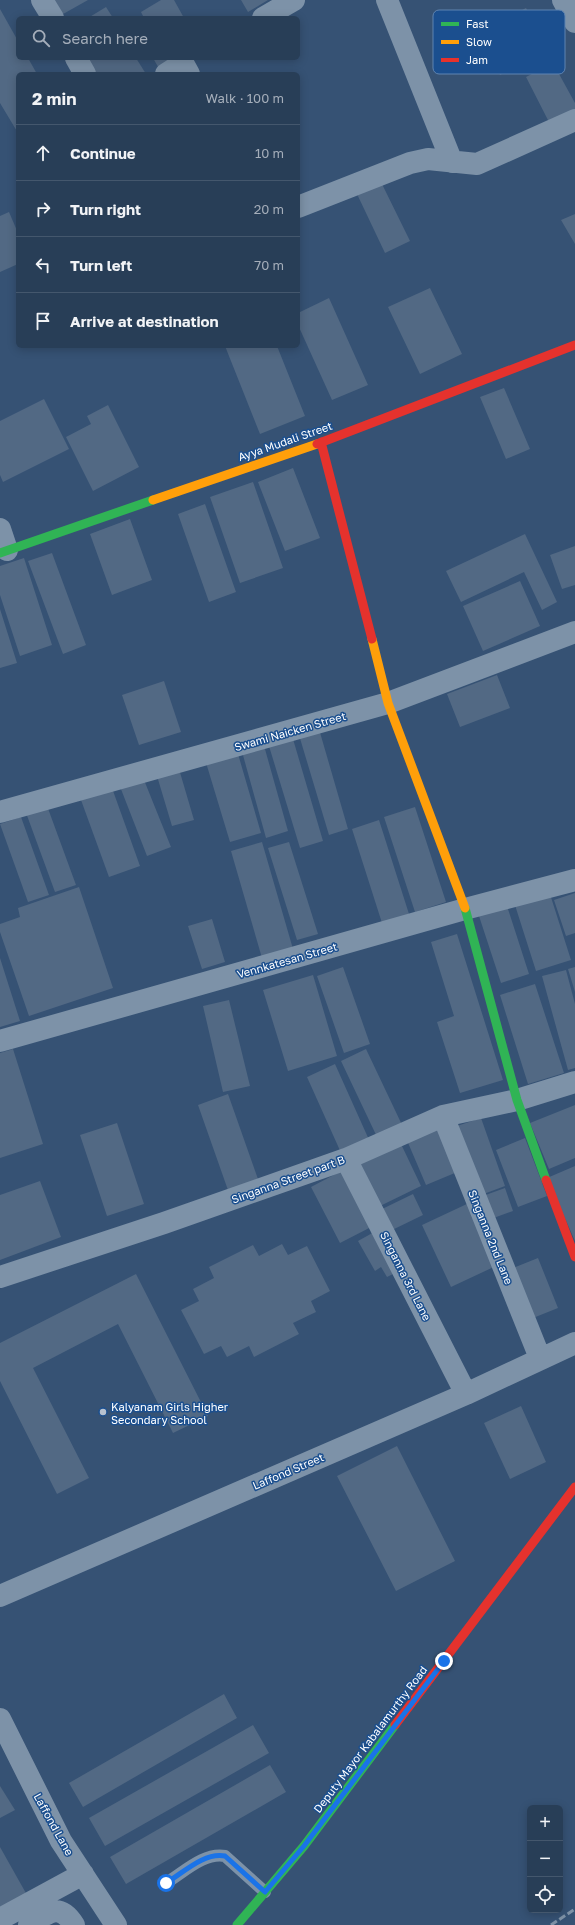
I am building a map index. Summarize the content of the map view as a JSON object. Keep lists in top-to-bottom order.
{
  "streets": {
    "street": [
      "Ayya Mudali Street",
      "Swami Naicken Street",
      "Vennkatesan Street",
      "Singanna Street part B",
      "Singanna 2nd Lane",
      "Singanna 3rd Lane",
      "Laffond Street",
      "Deputy Mayor Kabalamurthy Road",
      "Laffond Lane"
    ]
  },
  "crossings": [
    ["Singanna Street part B", "Singanna 2nd Lane"],
    ["Singanna Street part B", "Singanna 3rd Lane"],
    ["Singanna 2nd Lane", "Laffond Street"],
    ["Singanna 3rd Lane", "Laffond Street"]
  ],
  "places": ["Kalyanam Girls Higher Secondary School"],
  "legend": ["Fast", "Slow", "Jam"],
  "page": {
    "search": "Search here",
    "heading": ["2 min", "Walk · 100 m"],
    "list": [
      ["Continue", "10 m"],
      ["Turn right", "20 m"],
      ["Turn left", "70 m"],
      "Arrive at destination"
    ],
    "map_buttons": ["+", "−"]
  }
}
